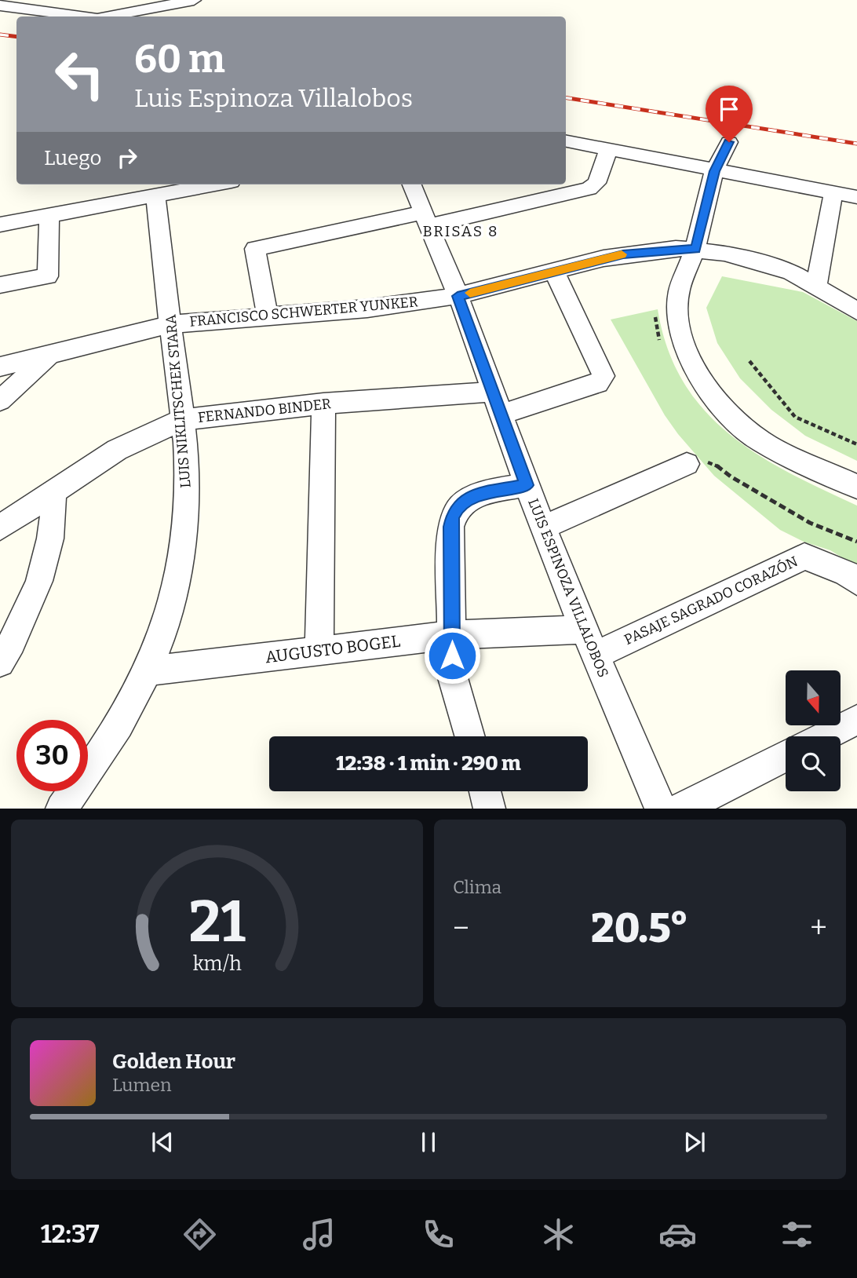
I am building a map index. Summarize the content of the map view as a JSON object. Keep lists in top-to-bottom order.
{
  "streets": {
    "street": [
      "FRANCISCO SCHWERTER YUNKER",
      "LUIS NIKLITSCHEK STARA",
      "FERNANDO BINDER",
      "LUIS ESPINOZA VILLALOBOS",
      "PASAJE SAGRADO CORAZÓN",
      "AUGUSTO BOGEL"
    ]
  },
  "crossings": [
    ["FRANCISCO SCHWERTER YUNKER", "LUIS NIKLITSCHEK STARA"],
    ["FRANCISCO SCHWERTER YUNKER", "FERNANDO BINDER"],
    ["FRANCISCO SCHWERTER YUNKER", "LUIS ESPINOZA VILLALOBOS"],
    ["LUIS NIKLITSCHEK STARA", "FERNANDO BINDER"],
    ["LUIS NIKLITSCHEK STARA", "AUGUSTO BOGEL"],
    ["FERNANDO BINDER", "LUIS ESPINOZA VILLALOBOS"],
    ["LUIS ESPINOZA VILLALOBOS", "PASAJE SAGRADO CORAZÓN"],
    ["LUIS ESPINOZA VILLALOBOS", "AUGUSTO BOGEL"]
  ],
  "districts": ["BRISAS 8"],
  "north": "bottom",
  "page": {
    "turn": ["60 m", "Luis Espinoza Villalobos"],
    "then": "Luego",
    "limit": "30",
    "trip": "12:38 · 1 min · 290 m",
    "tile": "Clima",
    "heat": ["−", "20.5°", "+"],
    "song": ["Golden Hour", "Lumen"],
    "tabs": "12:37",
    "gauge": ["21", "km/h"]
  }
}
